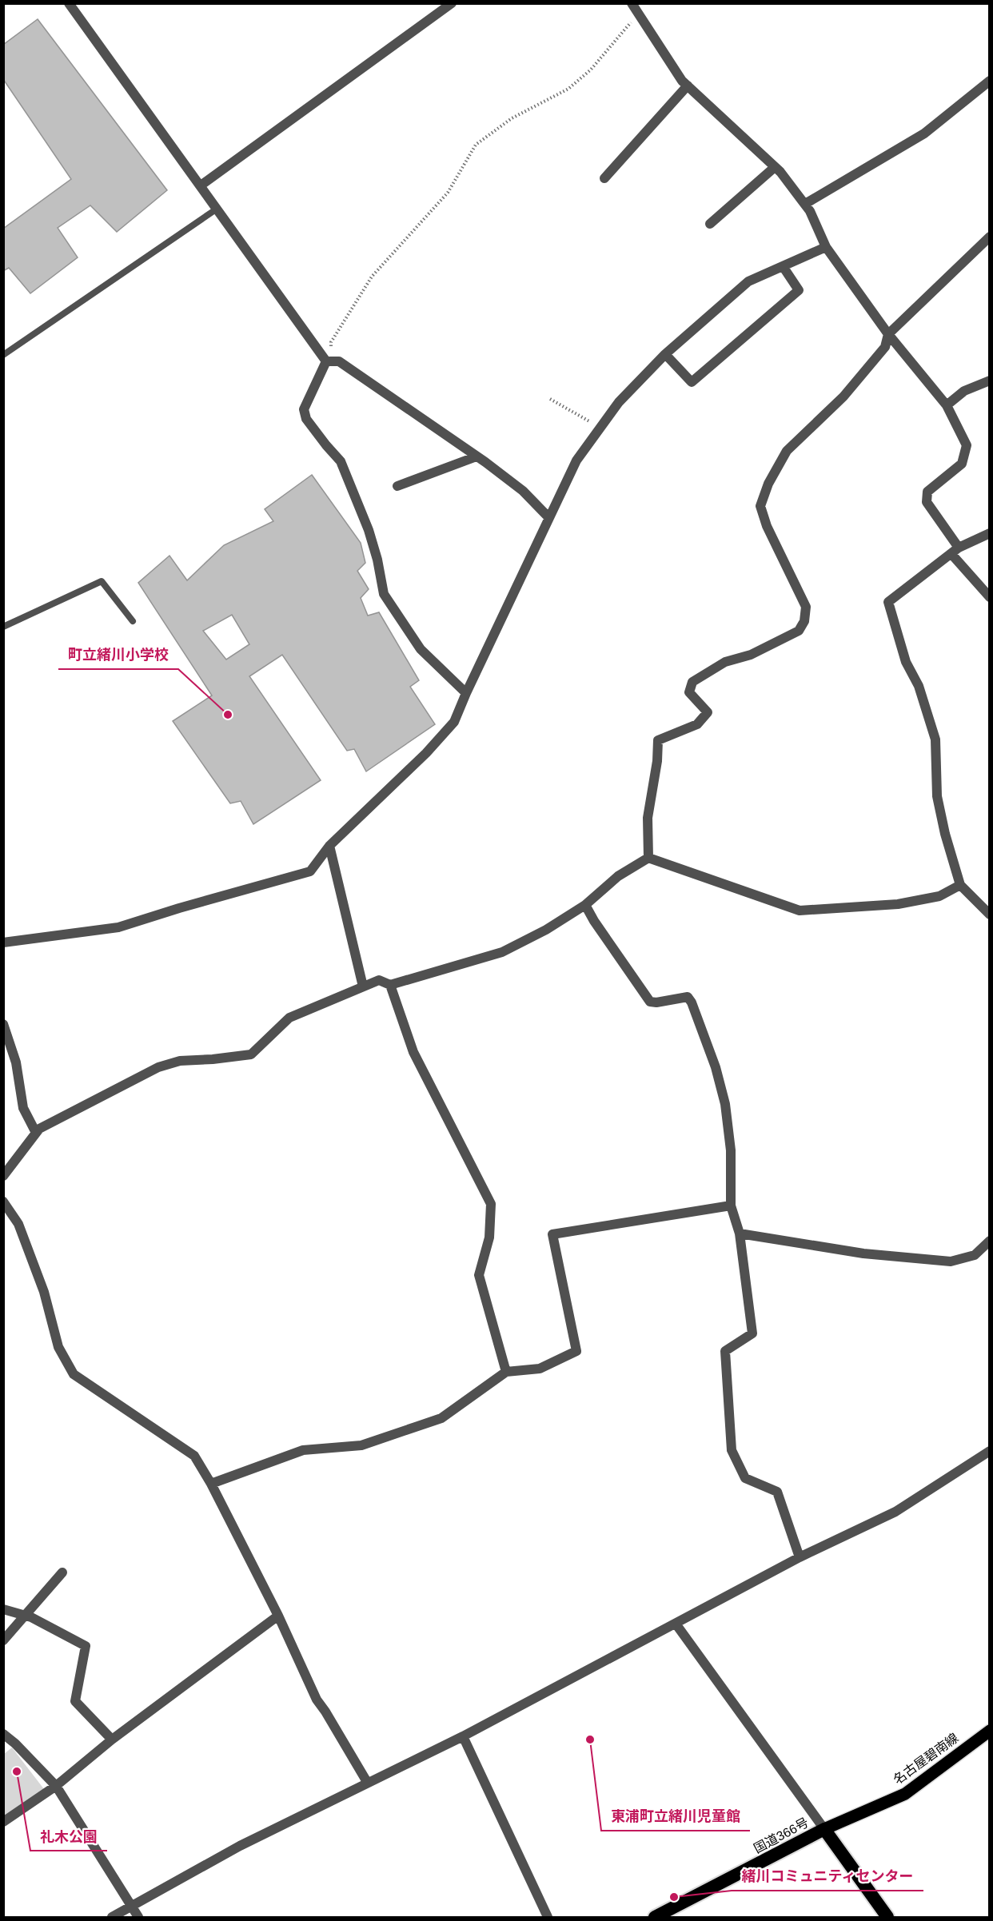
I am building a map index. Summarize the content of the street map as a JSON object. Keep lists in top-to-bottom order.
{
  "streets": {
    "highway": ["国道366号"],
    "main road": ["名古屋碧南線"]
  },
  "crossings": [
    ["名古屋碧南線", "国道366号"]
  ],
  "places": [
    "町立緒川小学校",
    "東浦町立緒川児童館",
    "礼木公園",
    "緒川コミュニティセンター"
  ]
}
